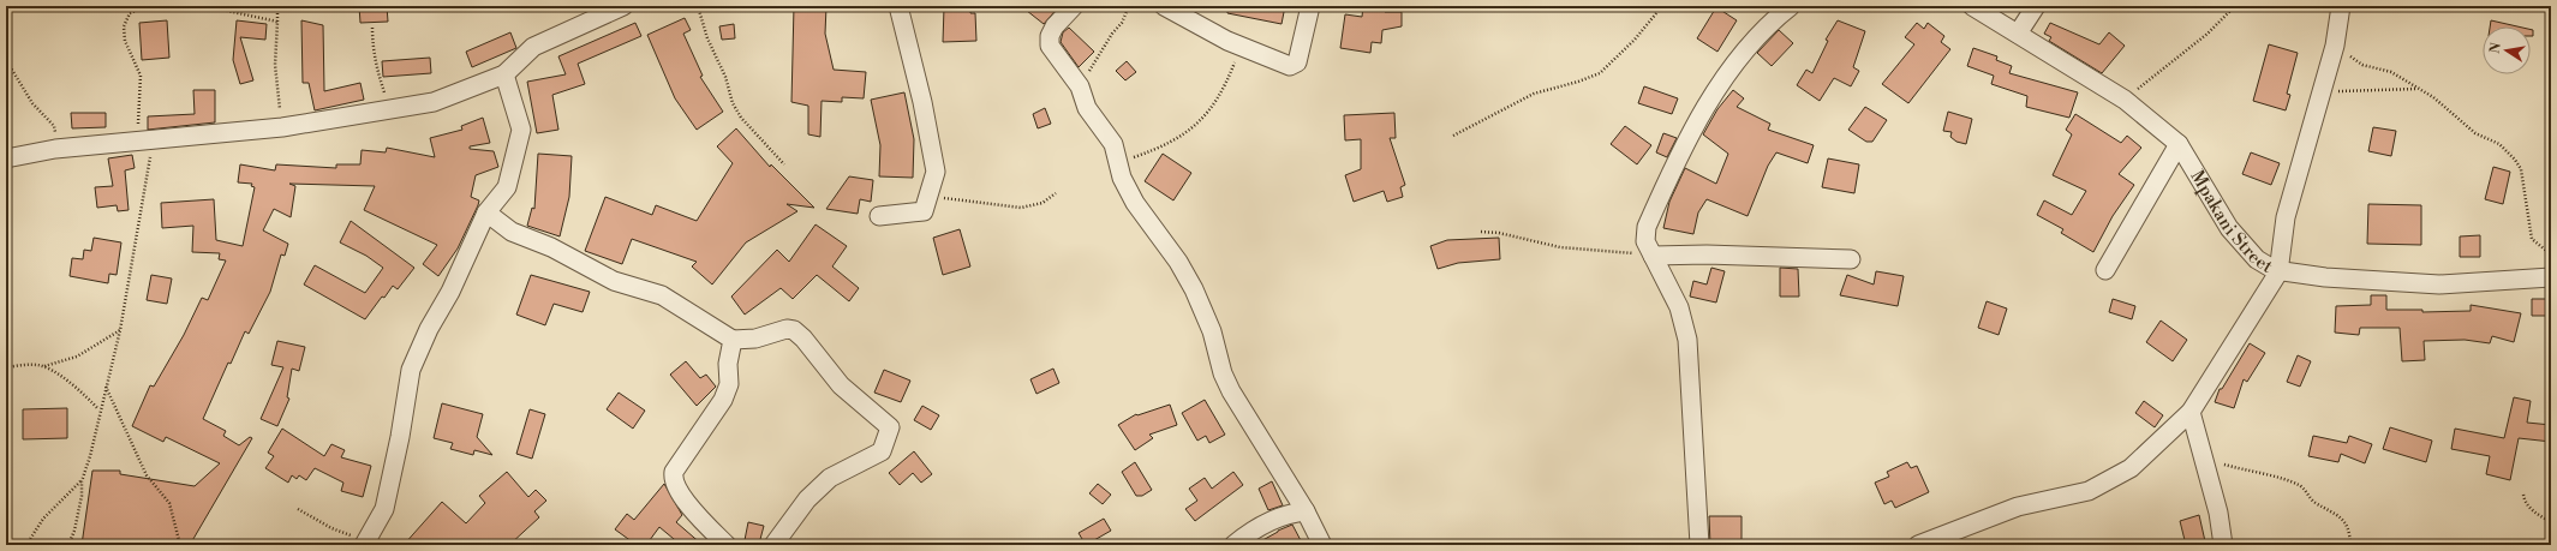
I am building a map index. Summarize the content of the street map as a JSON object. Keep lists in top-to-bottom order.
{
  "streets": {
    "street": ["Mpakani Street"]
  },
  "north": "left"
}
